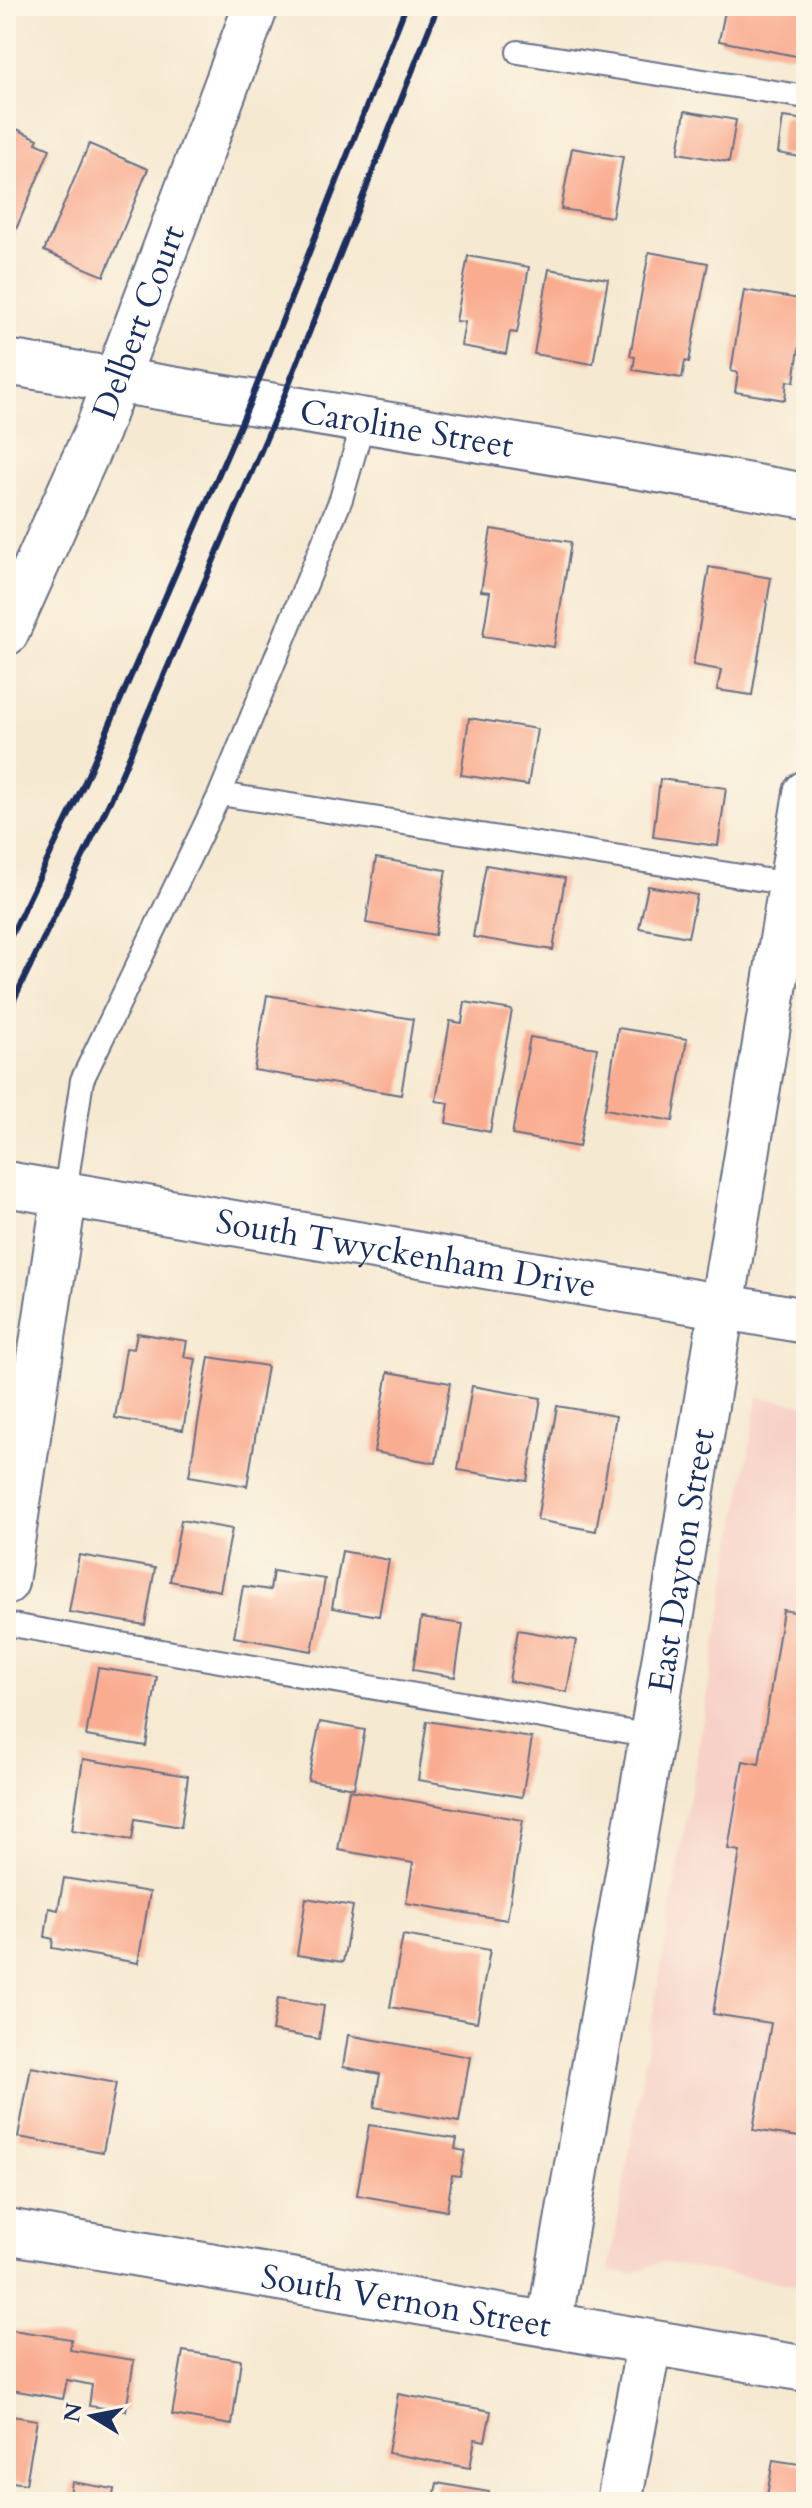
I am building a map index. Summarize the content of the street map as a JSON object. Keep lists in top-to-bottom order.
{
  "streets": {
    "street": [
      "Delbert Court",
      "Caroline Street",
      "South Twyckenham Drive",
      "East Dayton Street",
      "South Vernon Street"
    ]
  },
  "crossings": [
    ["Delbert Court", "Caroline Street"],
    ["South Twyckenham Drive", "East Dayton Street"],
    ["East Dayton Street", "South Vernon Street"]
  ],
  "north": "left"
}
